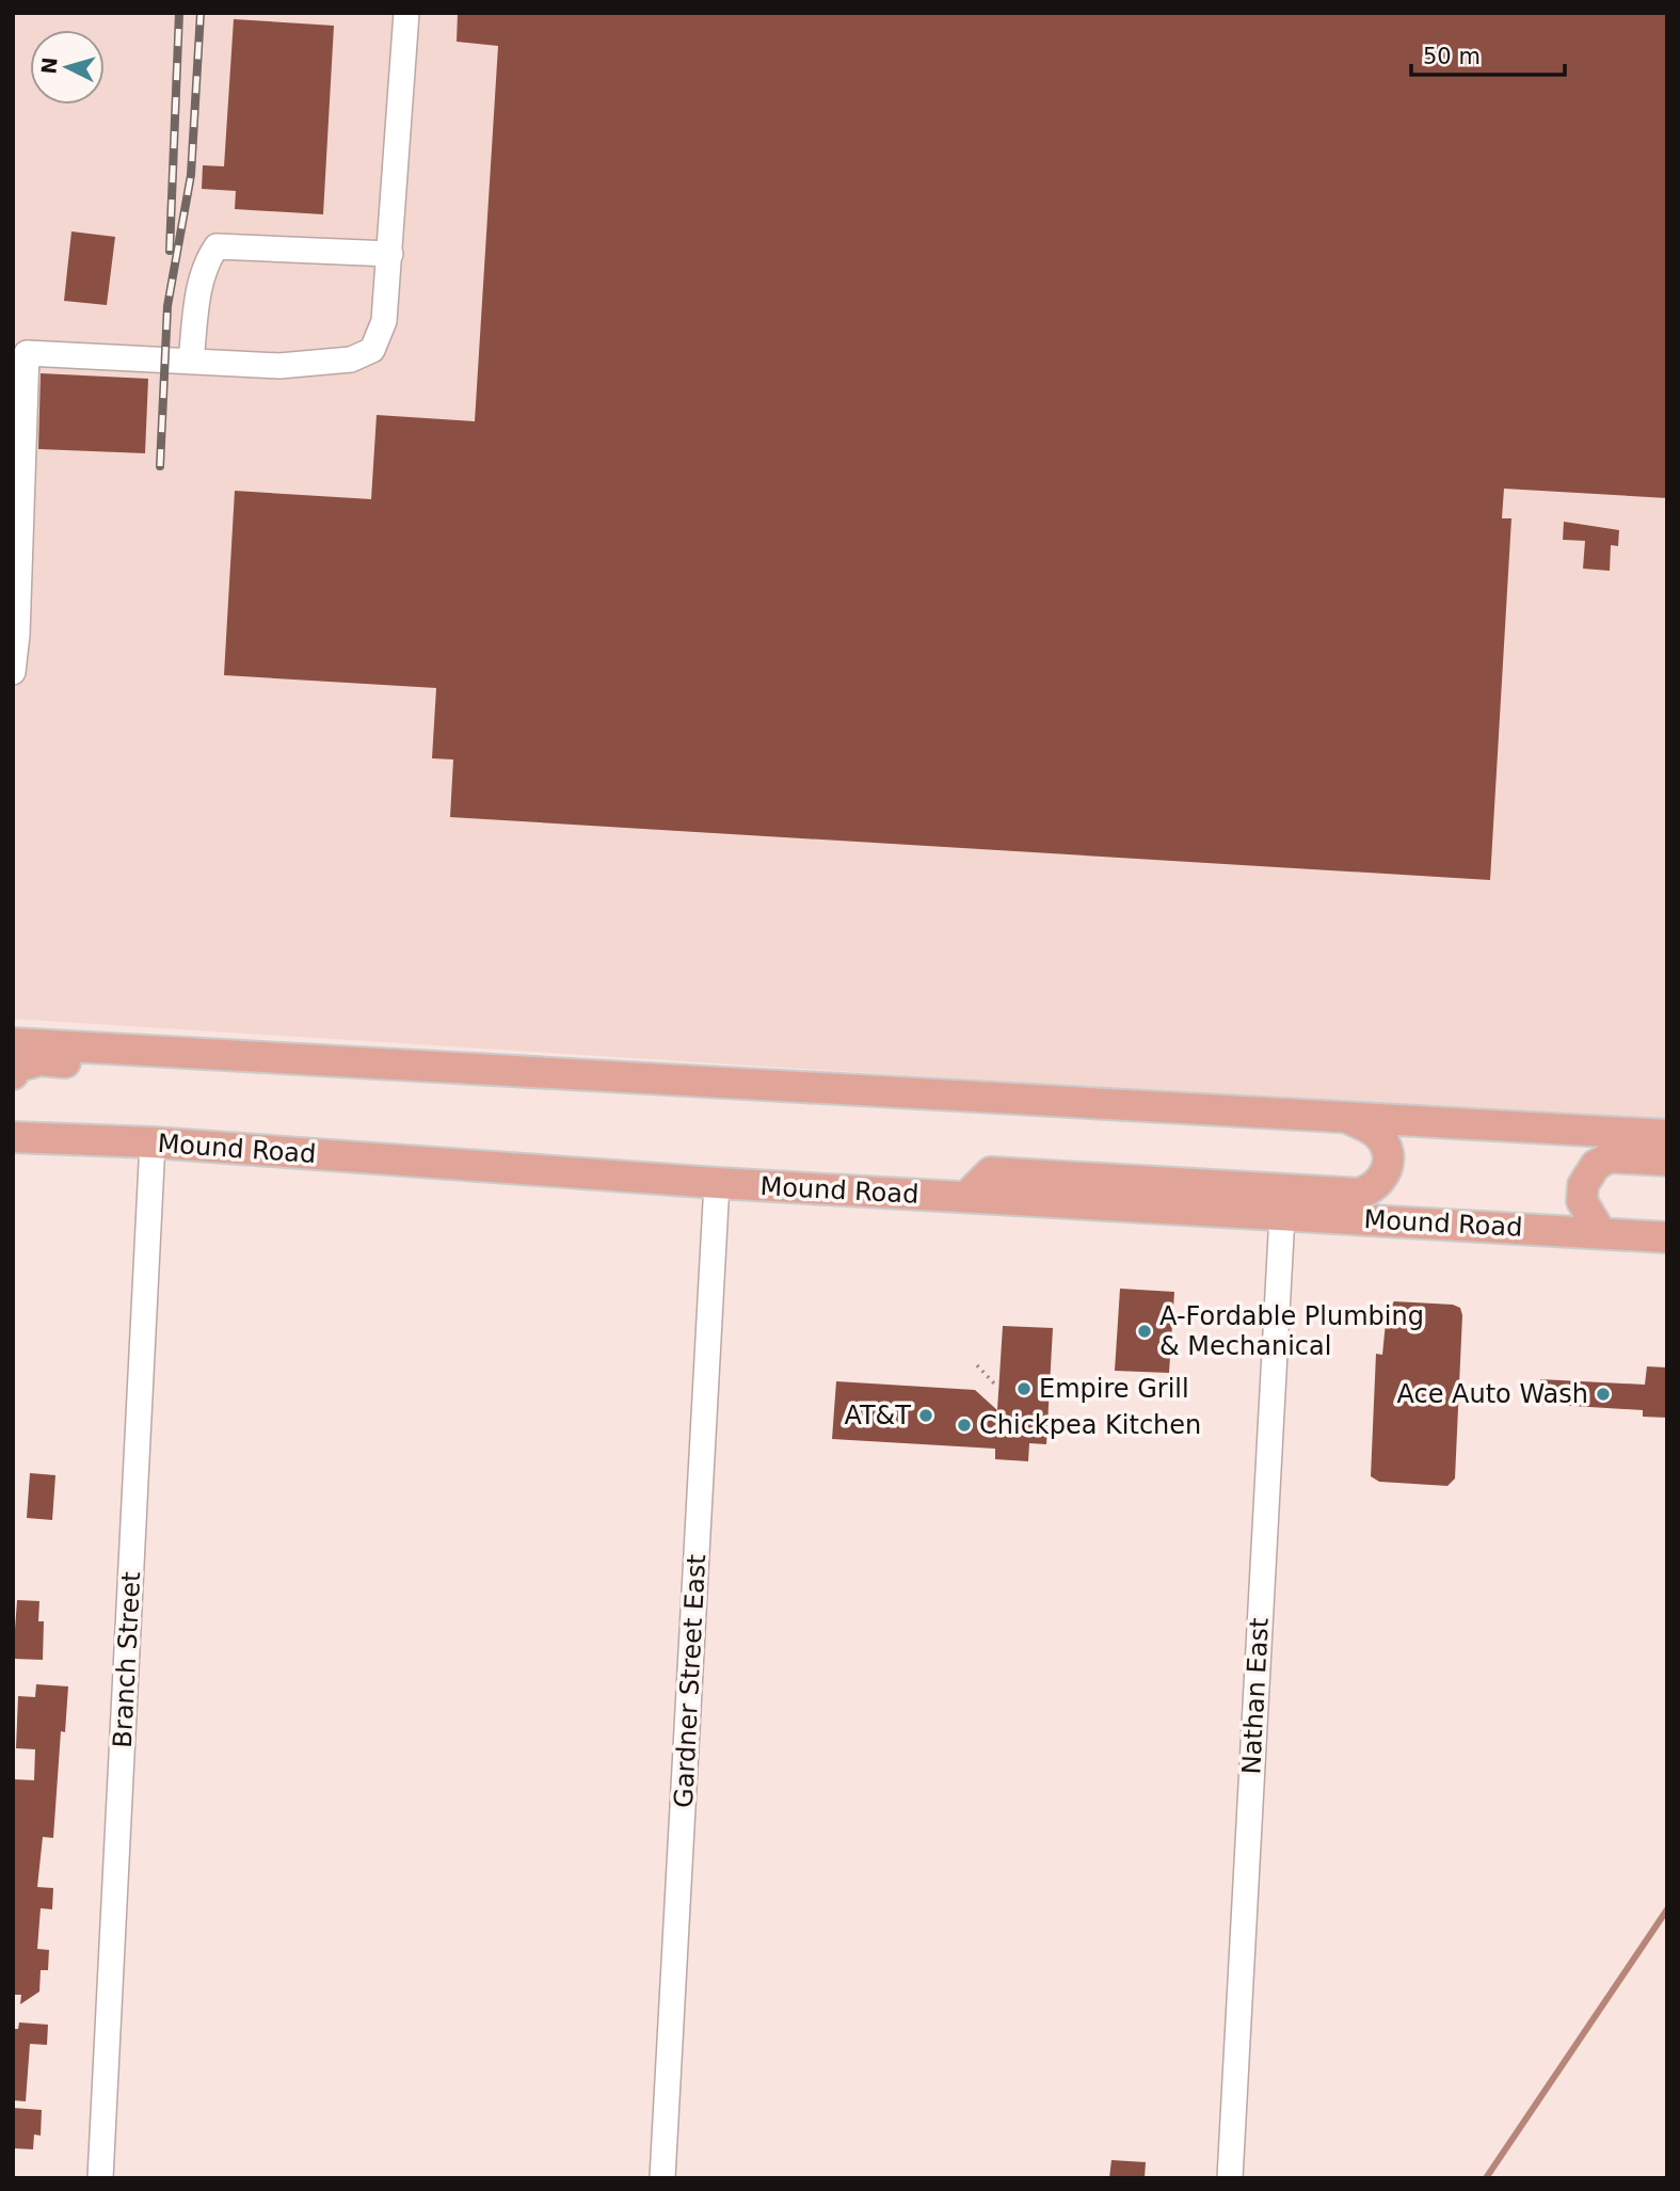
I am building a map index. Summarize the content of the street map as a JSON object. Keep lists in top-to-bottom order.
{
  "streets": {
    "main road": ["Mound Road"],
    "street": ["Branch Street", "Gardner Street East", "Nathan East"]
  },
  "crossings": [
    ["Mound Road", "Branch Street"],
    ["Mound Road", "Gardner Street East"],
    ["Mound Road", "Nathan East"]
  ],
  "places": [
    "A-Fordable Plumbing & Mechanical",
    "Empire Grill",
    "Ace Auto Wash",
    "AT&T",
    "Chickpea Kitchen"
  ],
  "scale_bar": "50 m",
  "north": "left"
}
